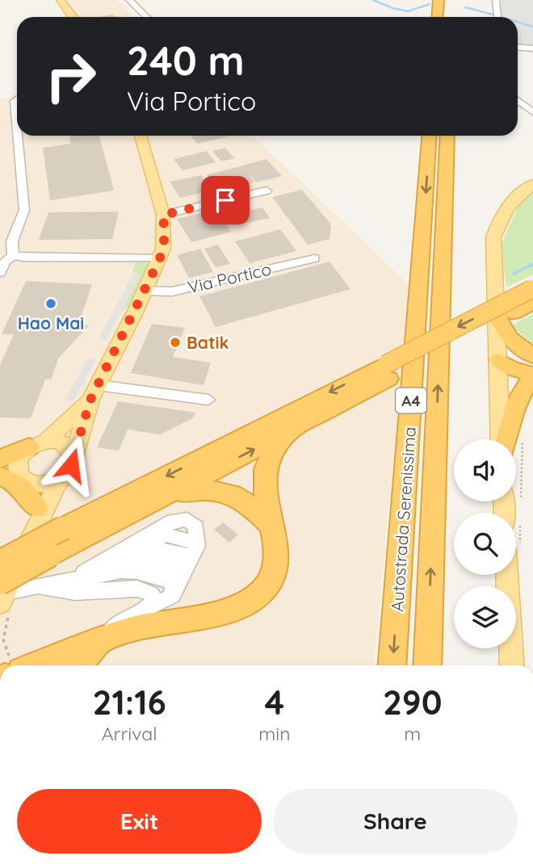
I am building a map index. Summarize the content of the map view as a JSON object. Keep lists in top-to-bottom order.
{
  "streets": {
    "highway": ["A4", "Autostrada Serenissima"],
    "street": ["Via Portico"]
  },
  "places": ["Hao Mai", "Batik"],
  "page": {
    "turn": ["240 m", "Via Portico"],
    "eta": [
      "21:16",
      "Arrival",
      "4",
      "min",
      "290",
      "m"
    ],
    "buttons": ["Exit", "Share"]
  }
}
